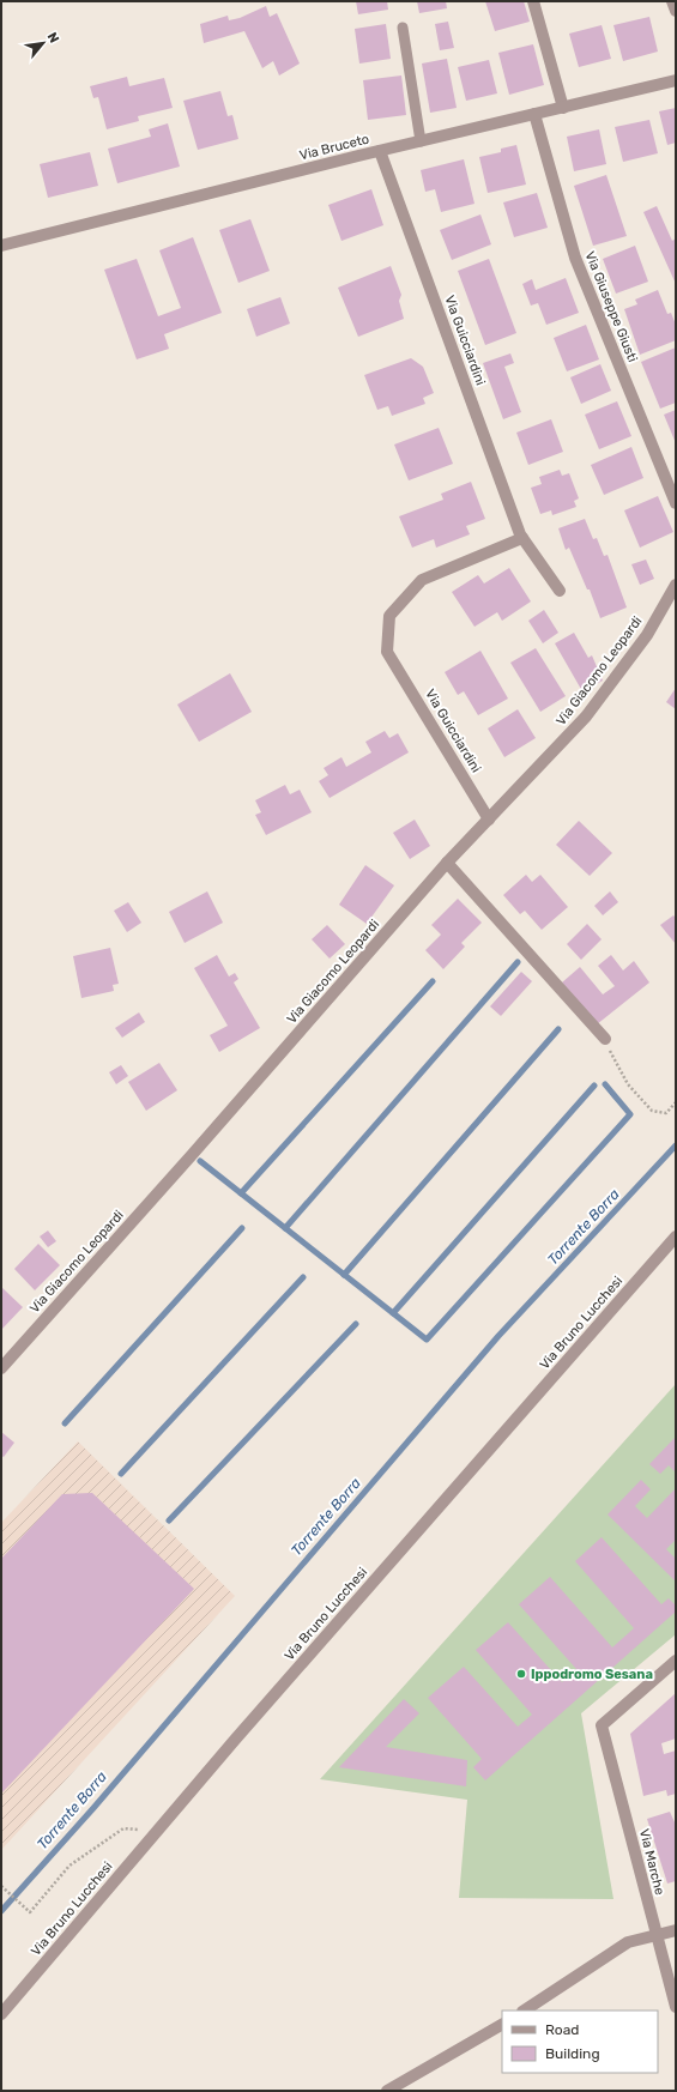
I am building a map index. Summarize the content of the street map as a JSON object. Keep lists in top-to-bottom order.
{
  "streets": {
    "street": [
      "Via Bruceto",
      "Via Giuseppe Giusti",
      "Via Guicciardini",
      "Via Giacomo Leopardi",
      "Via Bruno Lucchesi",
      "Via Marche"
    ]
  },
  "crossings": [
    ["Via Bruceto", "Via Giuseppe Giusti"],
    ["Via Bruceto", "Via Guicciardini"],
    ["Via Guicciardini", "Via Giacomo Leopardi"]
  ],
  "water": ["Torrente Borra"],
  "places": ["Ippodromo Sesana"],
  "legend": ["Road", "Building"],
  "north": "top right"
}
